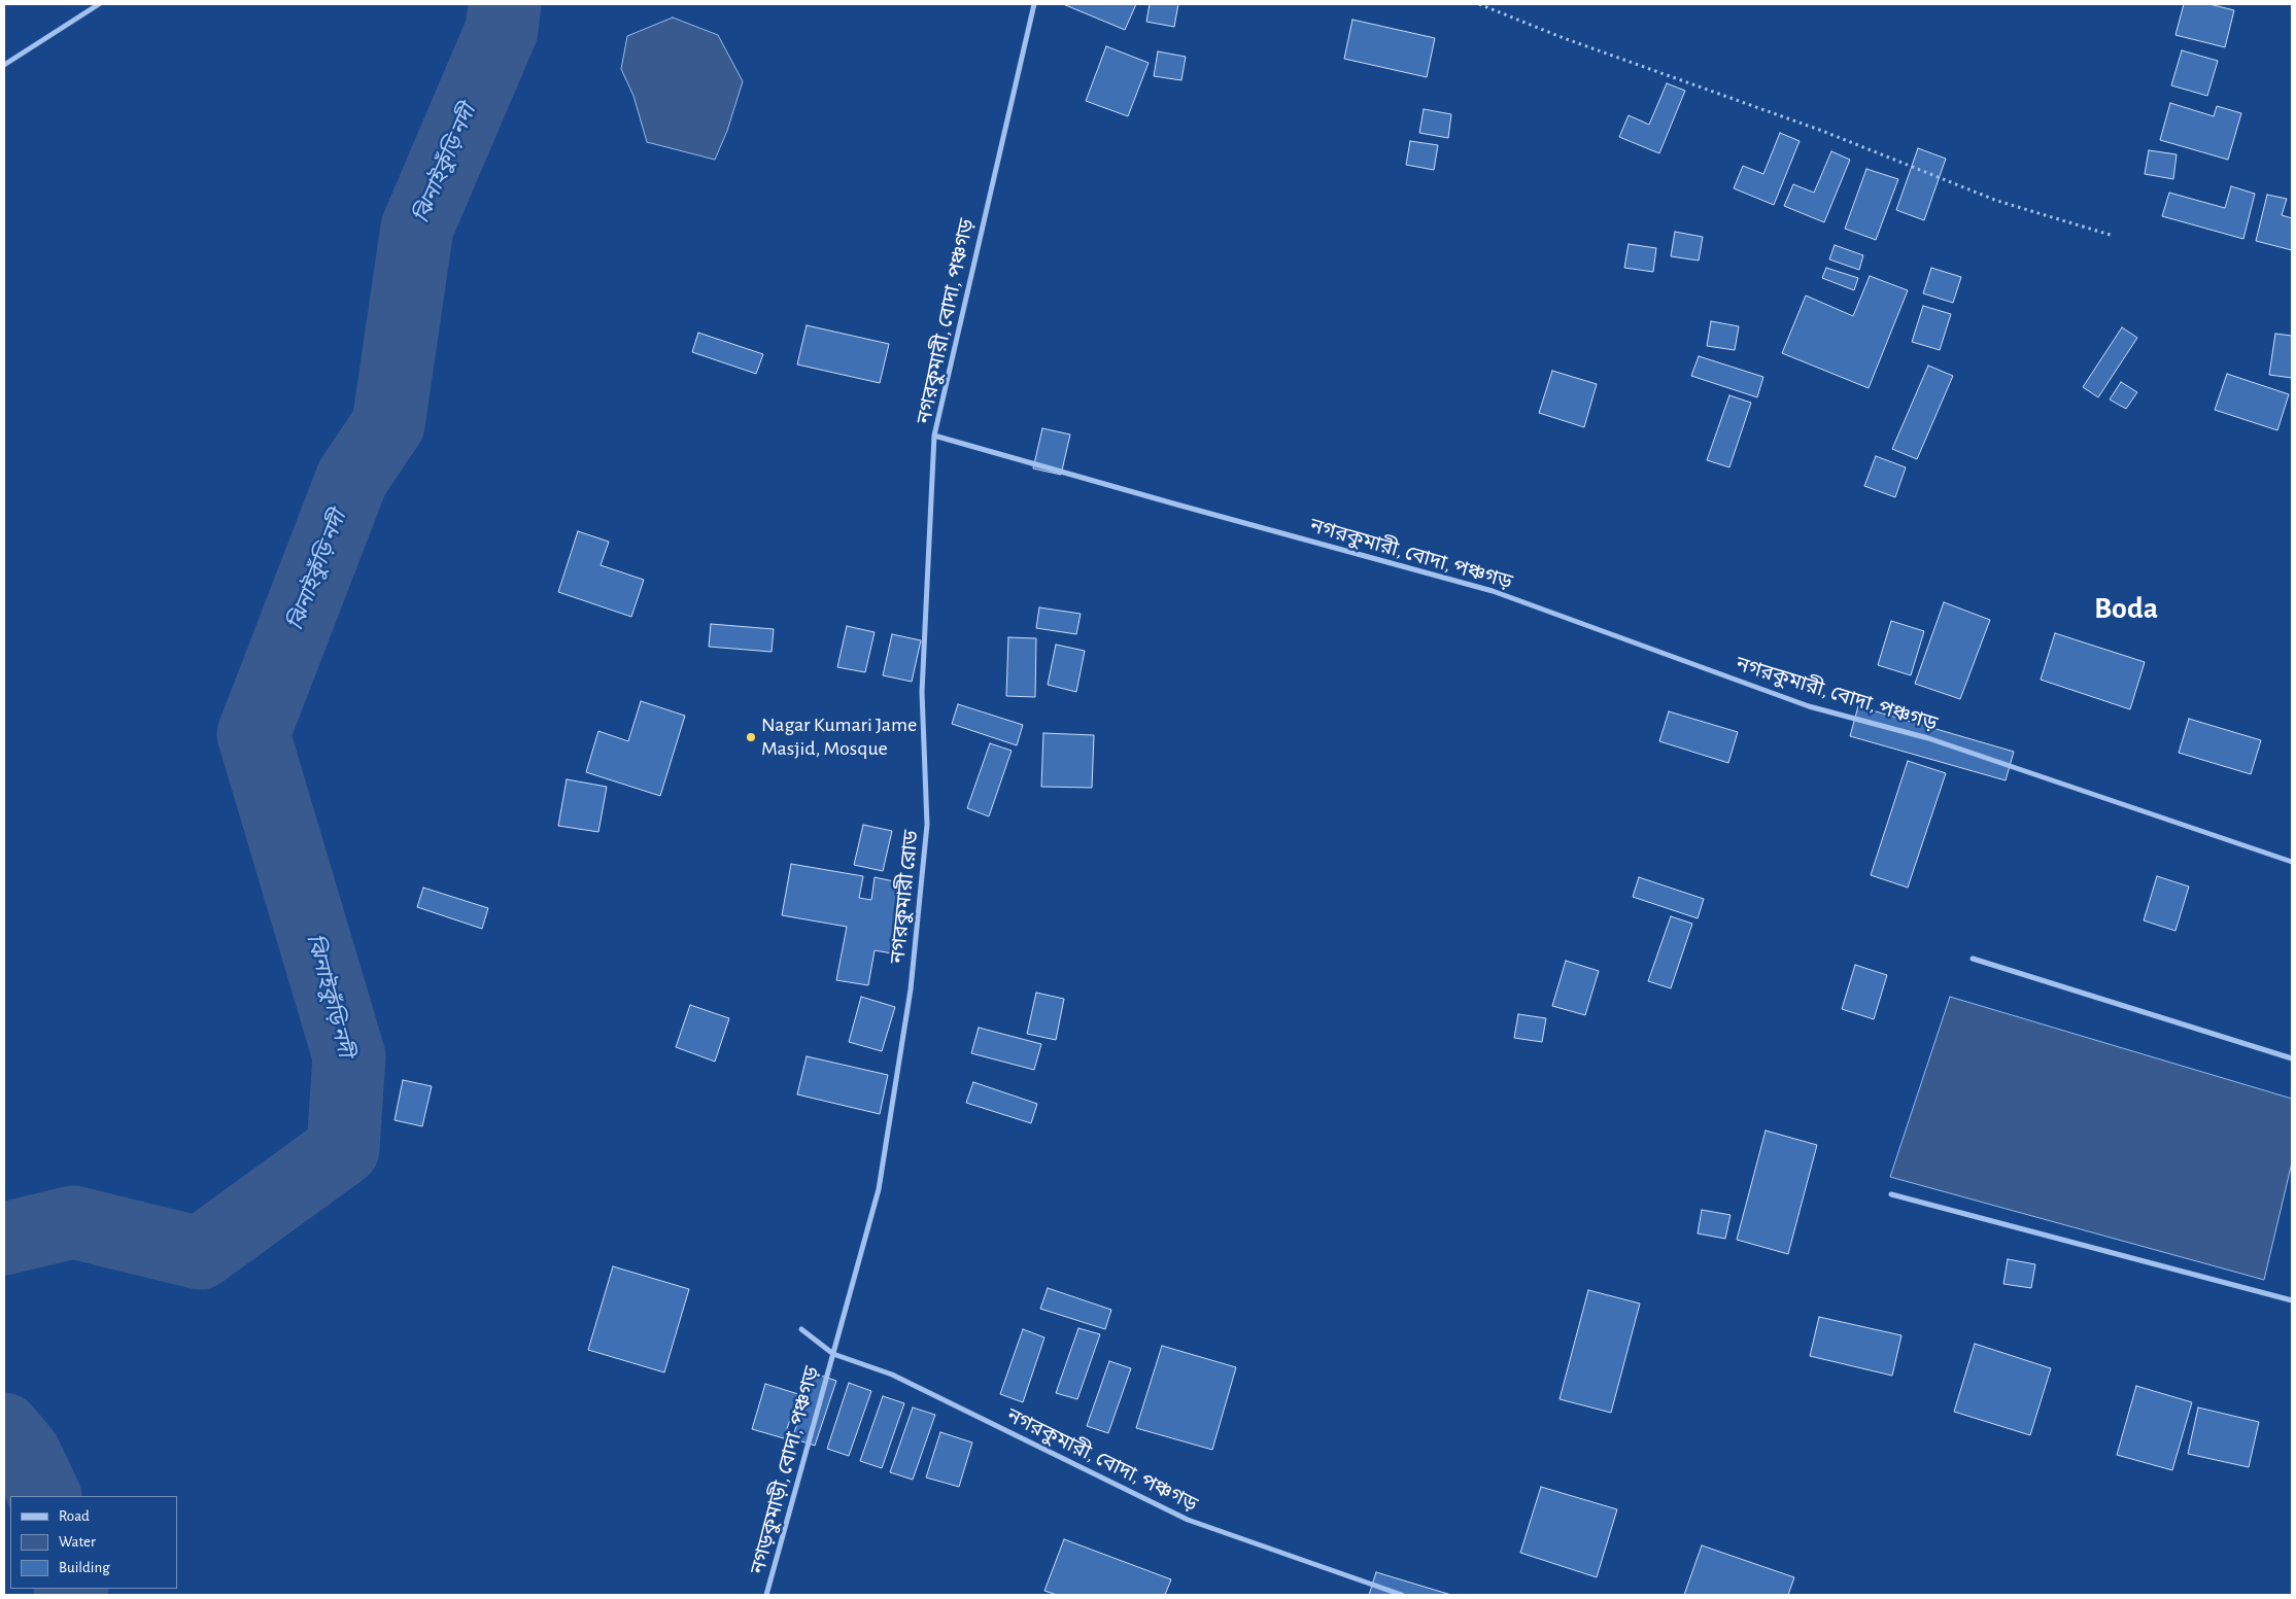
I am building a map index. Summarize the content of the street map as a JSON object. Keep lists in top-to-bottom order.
{
  "streets": {
    "street": ["নগরকুমারী, বোদা, পঞ্চগড়", "নগরকুমারী রোড", "নগড়কুমাড়ী, বোদা, পঞ্চগড়"]
  },
  "crossings": [
    ["নগরকুমারী, বোদা, পঞ্চগড়", "নগরকুমারী রোড"],
    ["নগরকুমারী, বোদা, পঞ্চগড়", "নগড়কুমাড়ী, বোদা, পঞ্চগড়"],
    ["নগরকুমারী রোড", "নগড়কুমাড়ী, বোদা, পঞ্চগড়"]
  ],
  "districts": ["Boda"],
  "water": ["ঝিনাইকুঁড়ি নদী"],
  "places": ["Nagar Kumari Jame Masjid, Mosque"],
  "legend": ["Road", "Water", "Building"]
}
